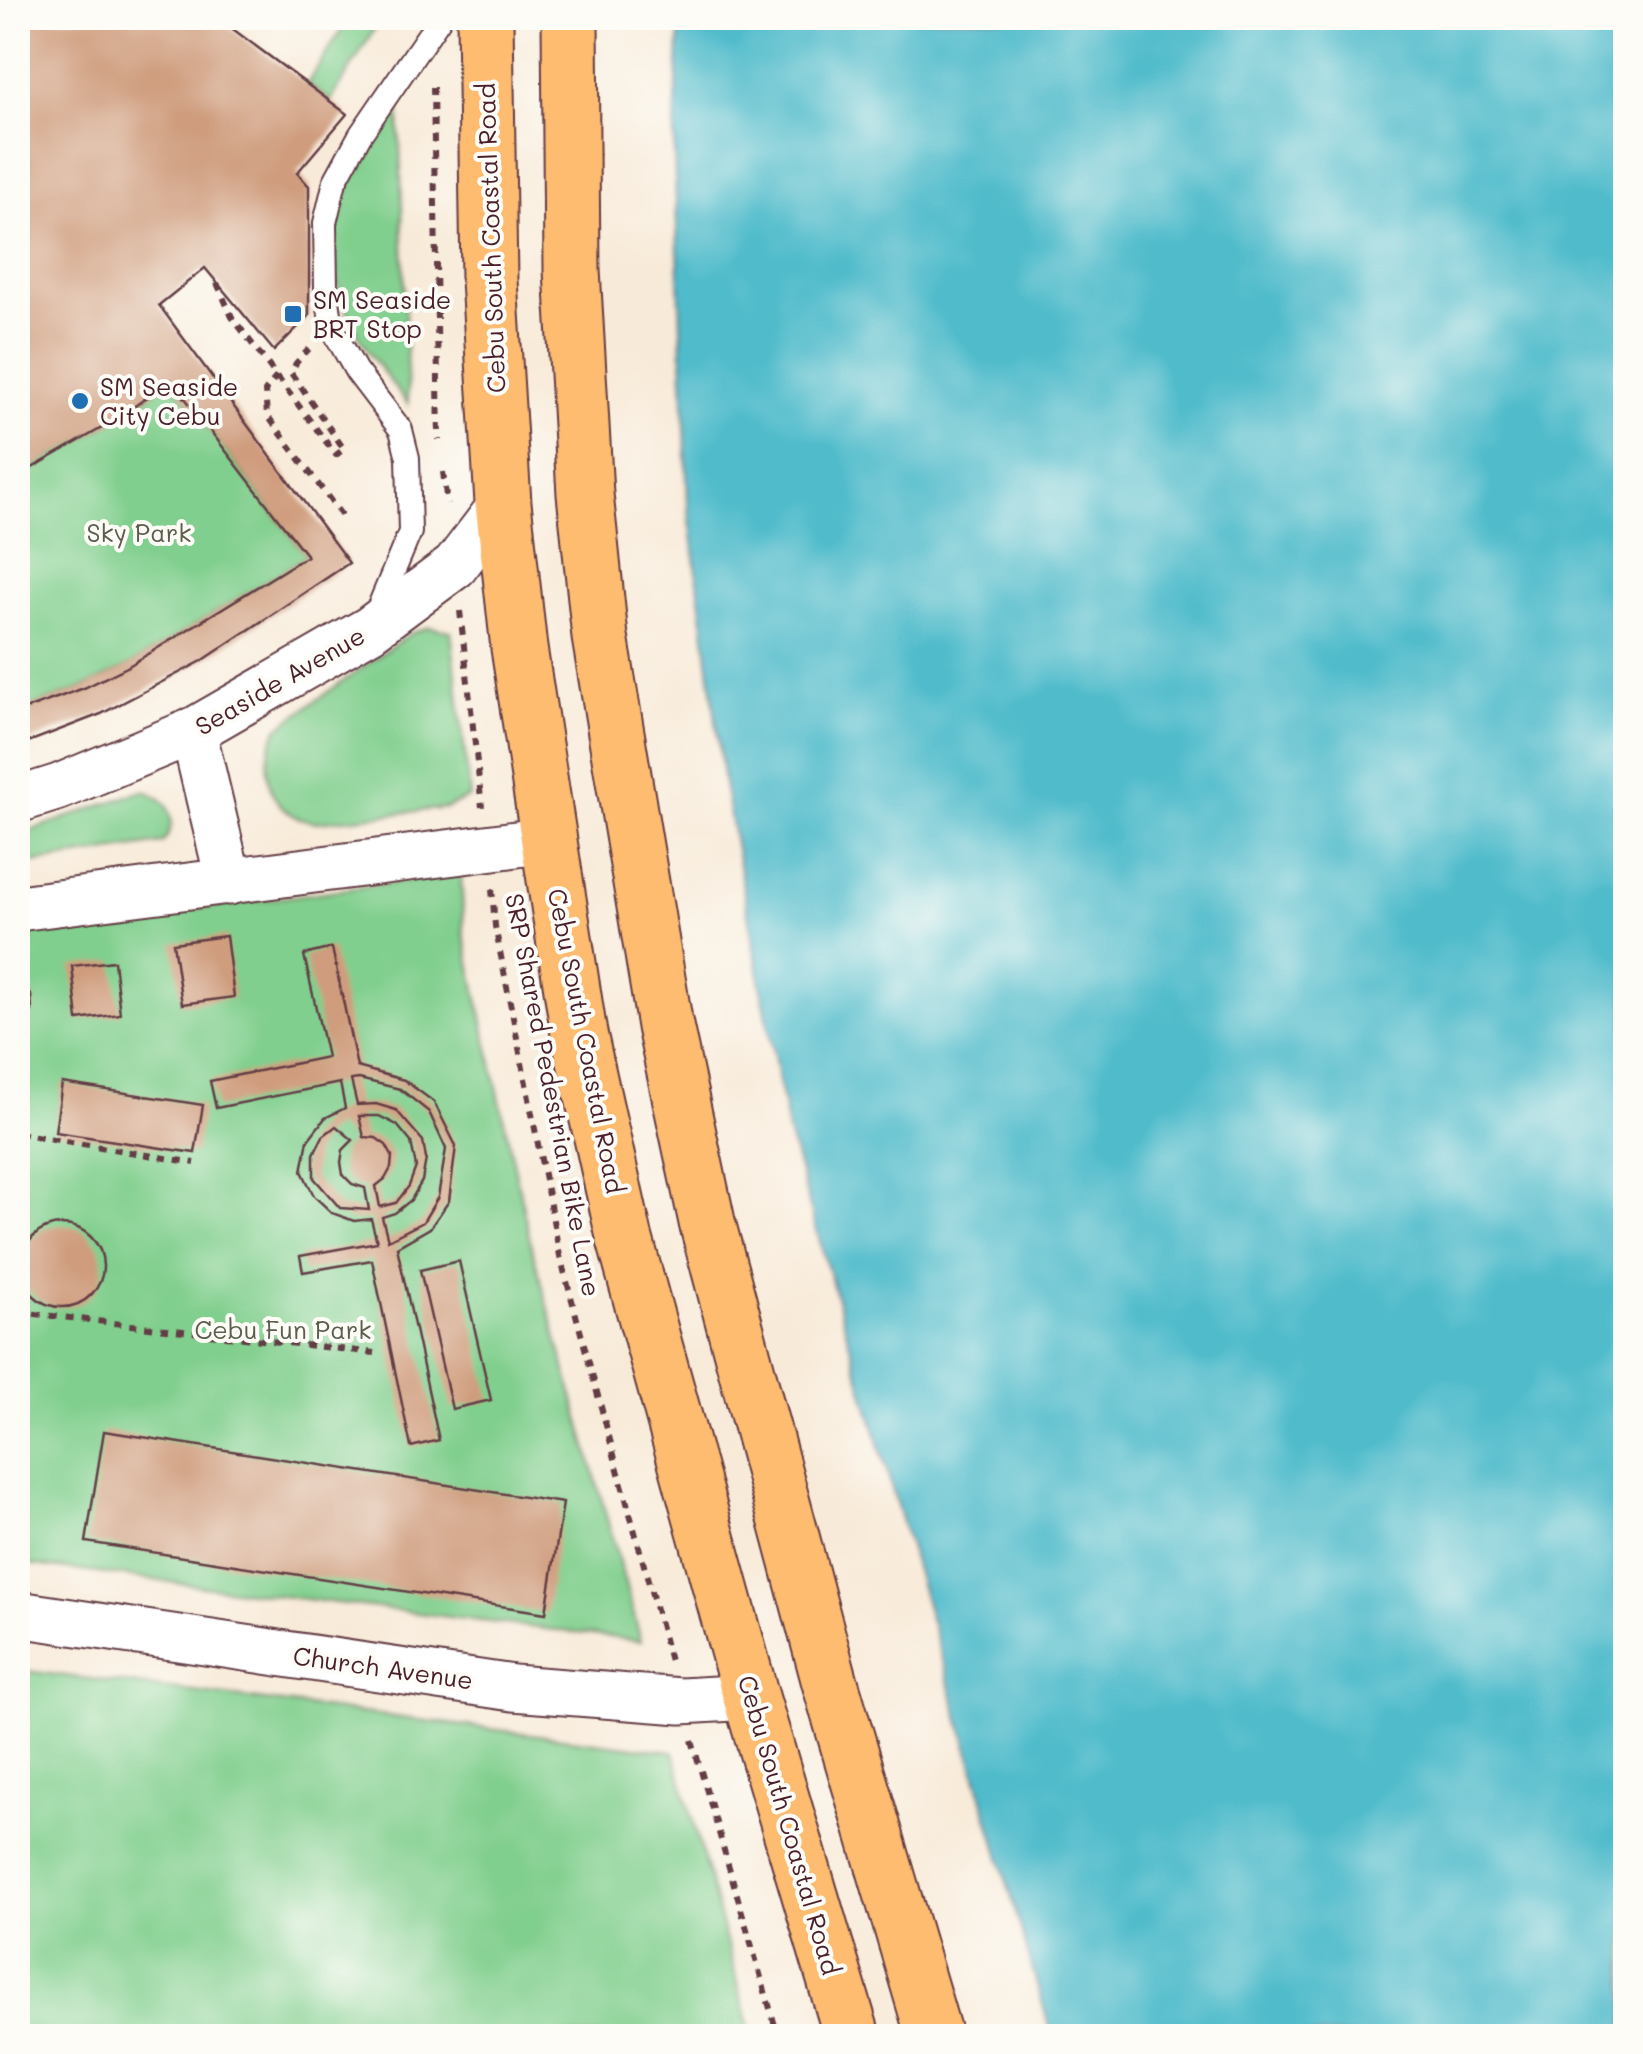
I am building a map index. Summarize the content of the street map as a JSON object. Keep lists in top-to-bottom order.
{
  "streets": {
    "highway": ["Cebu South Coastal Road"],
    "street": ["Seaside Avenue", "Church Avenue"],
    "path": ["SRP Shared Pedestrian Bike Lane"]
  },
  "crossings": [
    ["Cebu South Coastal Road", "Seaside Avenue"],
    ["Cebu South Coastal Road", "Church Avenue"],
    ["Seaside Avenue", "SRP Shared Pedestrian Bike Lane"],
    ["SRP Shared Pedestrian Bike Lane", "Church Avenue"]
  ],
  "parks": ["Sky Park", "Cebu Fun Park"],
  "places": {
    "transit": ["SM Seaside BRT Stop"],
    "other": ["SM Seaside City Cebu"]
  }
}
